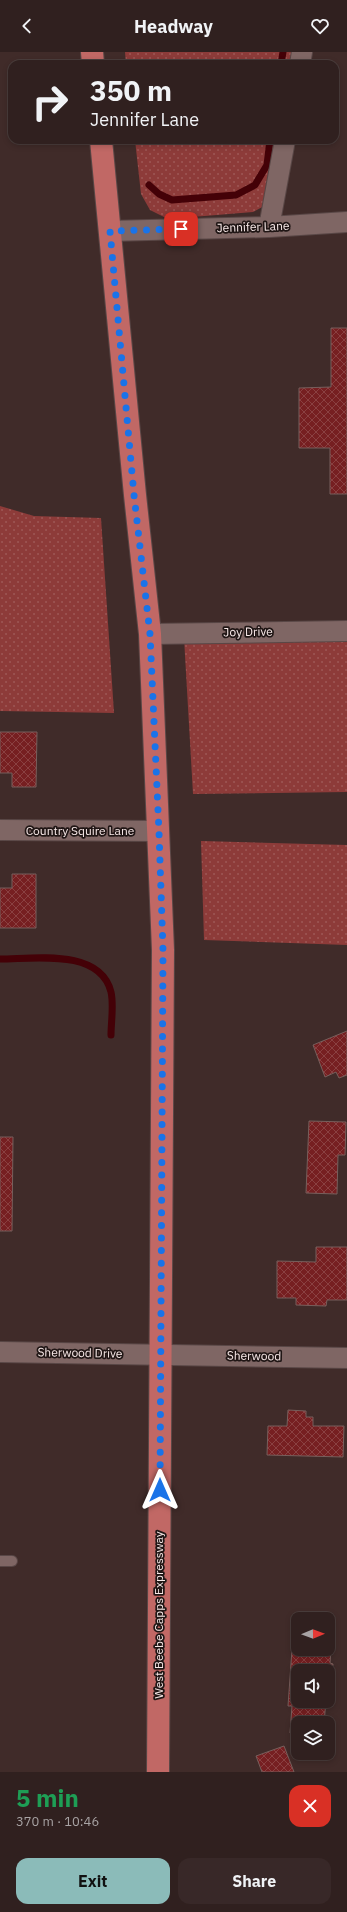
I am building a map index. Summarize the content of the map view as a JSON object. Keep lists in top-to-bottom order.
{
  "streets": {
    "main road": ["West Beebe Capps Expressway"],
    "street": [
      "Jennifer Lane",
      "Joy Drive",
      "Country Squire Lane",
      "Sherwood Drive",
      "Sherwood"
    ]
  },
  "crossings": [
    ["Jennifer Lane", "West Beebe Capps Expressway"],
    ["Joy Drive", "West Beebe Capps Expressway"],
    ["Country Squire Lane", "West Beebe Capps Expressway"],
    ["Sherwood Drive", "Sherwood"],
    ["Sherwood Drive", "West Beebe Capps Expressway"],
    ["Sherwood", "West Beebe Capps Expressway"]
  ],
  "north": "right",
  "page": {
    "header": "Headway",
    "turn": ["350 m", "Jennifer Lane"],
    "heading": ["5 min", "370 m · 10:46"],
    "buttons": ["Exit", "Share"]
  }
}
